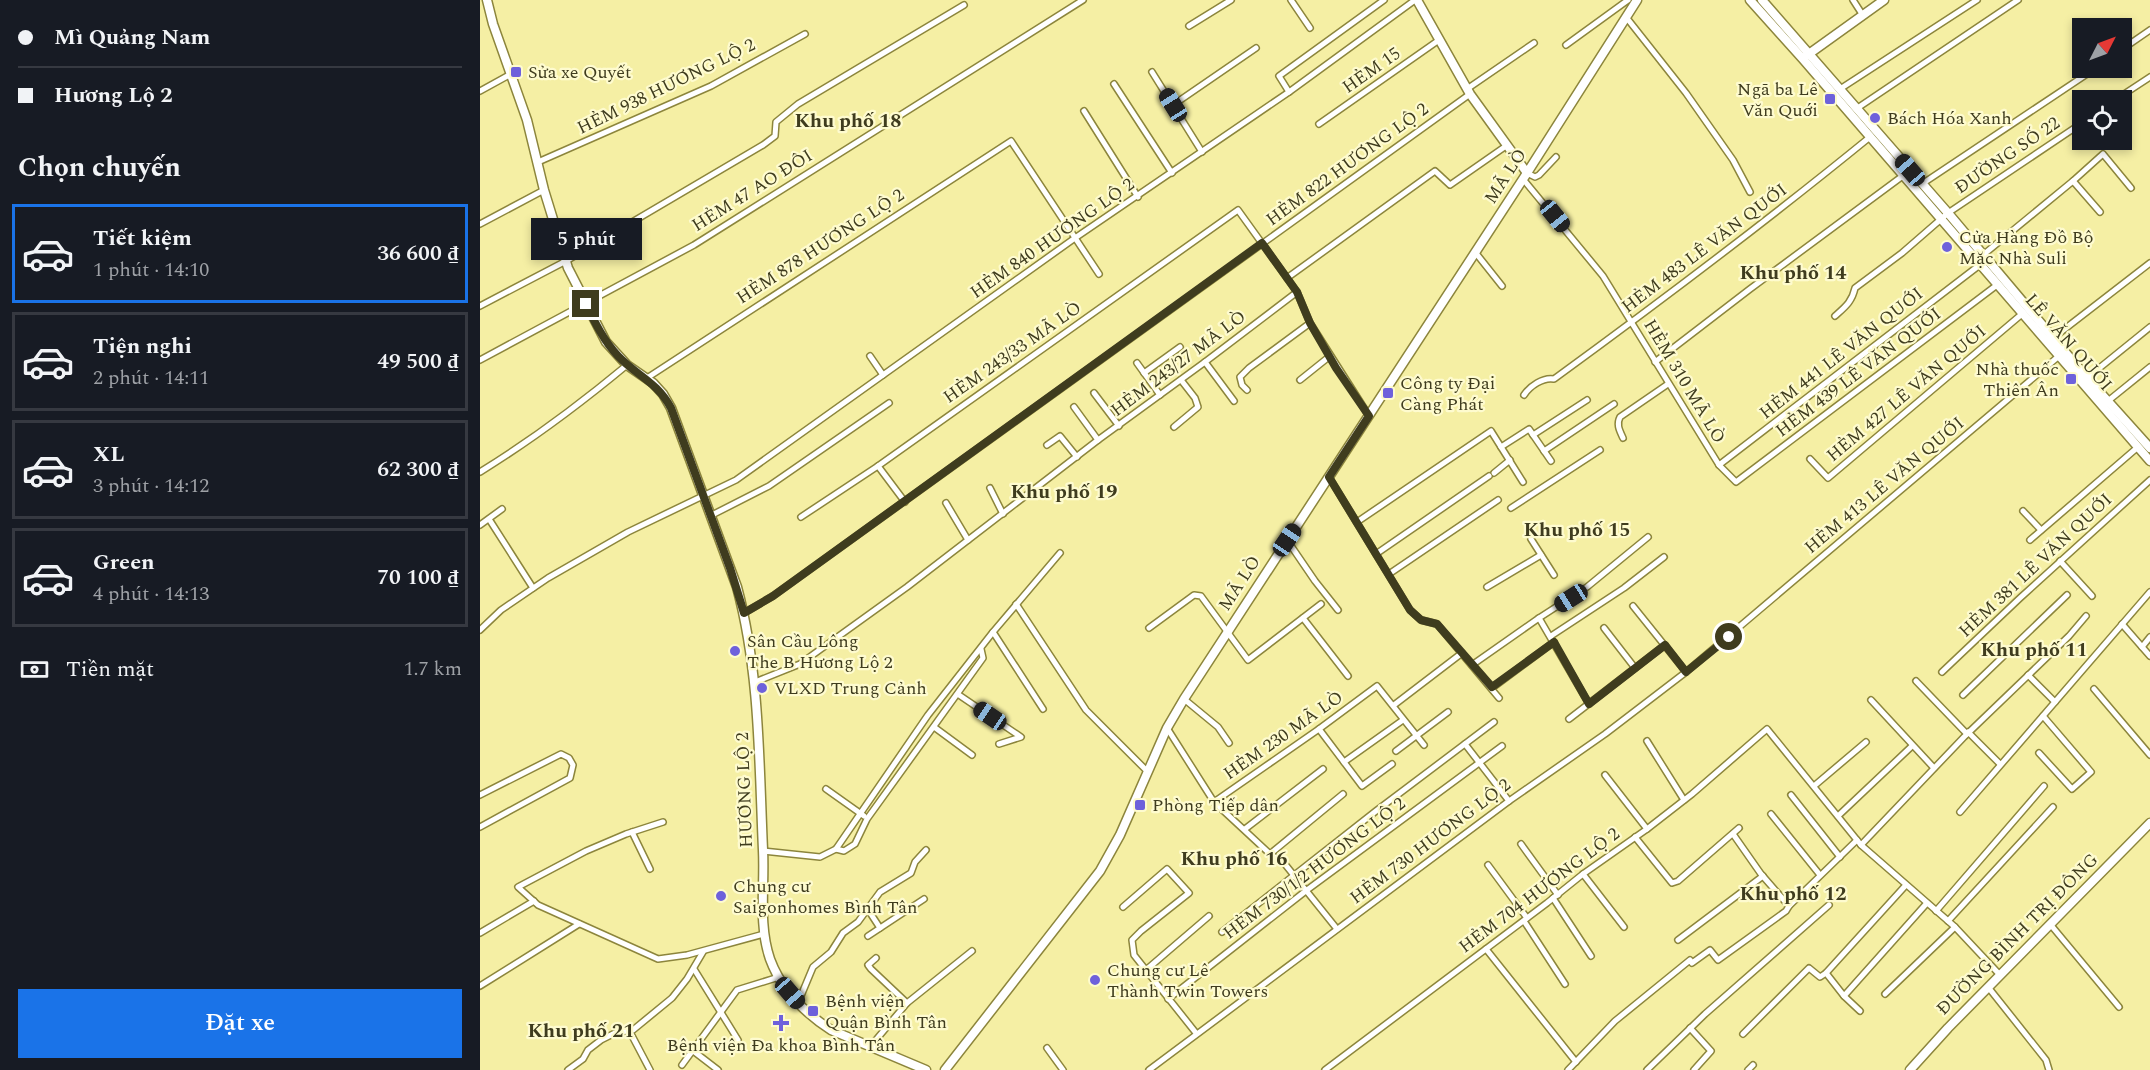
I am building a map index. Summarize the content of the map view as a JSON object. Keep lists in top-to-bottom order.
{
  "streets": {
    "main road": [
      "MÃ LÒ",
      "LÊ VĂN QUỚI",
      "HƯƠNG LỘ 2",
      "ĐƯỜNG BÌNH TRỊ ĐÔNG"
    ],
    "street": [
      "HẺM 15",
      "HẺM 938 HƯƠNG LỘ 2",
      "ĐƯỜNG SỐ 22",
      "HẺM 822 HƯƠNG LỘ 2",
      "HẺM 47 AO ĐÔI",
      "HẺM 840 HƯƠNG LỘ 2",
      "HẺM 878 HƯƠNG LỘ 2",
      "HẺM 483 LÊ VĂN QUỚI",
      "HẺM 243/33 MÃ LÒ",
      "HẺM 441 LÊ VĂN QUỚI",
      "HẺM 243/27 MÃ LÒ",
      "HẺM 439 LÊ VĂN QUỚI",
      "HẺM 310 MÃ LÒ",
      "HẺM 427 LÊ VĂN QUỚI",
      "HẺM 413 LÊ VĂN QUỚI",
      "HẺM 381 LÊ VĂN QUỚI",
      "HẺM 230 MÃ LÒ",
      "HẺM 730 HƯƠNG LỘ 2",
      "HẺM 730/1/2 HƯƠNG LỘ 2",
      "HẺM 704 HƯƠNG LỘ 2"
    ]
  },
  "crossings": [
    ["ĐƯỜNG SỐ 22", "LÊ VĂN QUỚI"],
    ["HẺM 822 HƯƠNG LỘ 2", "HẺM 243/33 MÃ LÒ"],
    ["MÃ LÒ", "HẺM 310 MÃ LÒ"],
    ["MÃ LÒ", "HẺM 230 MÃ LÒ"],
    ["HẺM 840 HƯƠNG LỘ 2", "HẺM 878 HƯƠNG LỘ 2"],
    ["HẺM 483 LÊ VĂN QUỚI", "LÊ VĂN QUỚI"],
    ["HẺM 483 LÊ VĂN QUỚI", "HẺM 310 MÃ LÒ"],
    ["LÊ VĂN QUỚI", "HẺM 441 LÊ VĂN QUỚI"],
    ["LÊ VĂN QUỚI", "HẺM 439 LÊ VĂN QUỚI"],
    ["LÊ VĂN QUỚI", "HẺM 427 LÊ VĂN QUỚI"],
    ["LÊ VĂN QUỚI", "HẺM 413 LÊ VĂN QUỚI"],
    ["HẺM 441 LÊ VĂN QUỚI", "HẺM 310 MÃ LÒ"],
    ["HẺM 243/27 MÃ LÒ", "HƯƠNG LỘ 2"],
    ["HẺM 439 LÊ VĂN QUỚI", "HẺM 310 MÃ LÒ"],
    ["HẺM 413 LÊ VĂN QUỚI", "HẺM 730 HƯƠNG LỘ 2"]
  ],
  "districts": [
    "Khu phố 18",
    "Khu phố 14",
    "Khu phố 19",
    "Khu phố 15",
    "Khu phố 11",
    "Khu phố 16",
    "Khu phố 12",
    "Khu phố 21"
  ],
  "places": {
    "transit": [
      "Sửa xe Quyết",
      "Ngã ba Lê Văn Quới",
      "Nhà thuốc Thiên Ân",
      "Công ty Đại Càng Phát",
      "Phòng Tiếp dân",
      "Bệnh viện Quận Bình Tân"
    ],
    "other": [
      "Bách Hóa Xanh",
      "Cửa Hàng Đồ Bộ Mặc Nhà Suli",
      "Sân Cầu Lông The B Hương Lộ 2",
      "VLXD Trung Cảnh",
      "Chung cư Saigonhomes Bình Tân",
      "Chung cư Lê Thành Twin Towers"
    ],
    "health": ["Bệnh viện Đa khoa Bình Tân"]
  },
  "north": "top right",
  "page": {
    "banner": ["Mì Quảng Nam", "Hương Lộ 2"],
    "heading": "Chọn chuyến",
    "list": [
      {
        "name": "Tiết kiệm",
        "note": "1 phút · 14:10",
        "value": "36 600 ₫"
      },
      {
        "name": "Tiện nghi",
        "note": "2 phút · 14:11",
        "value": "49 500 ₫"
      },
      {
        "name": "XL",
        "note": "3 phút · 14:12",
        "value": "62 300 ₫"
      },
      {
        "name": "Green",
        "note": "4 phút · 14:13",
        "value": "70 100 ₫"
      }
    ],
    "bubble": "5 phút",
    "pay": ["Tiền mặt", "1.7 km"],
    "buttons": "Đặt xe"
  }
}
